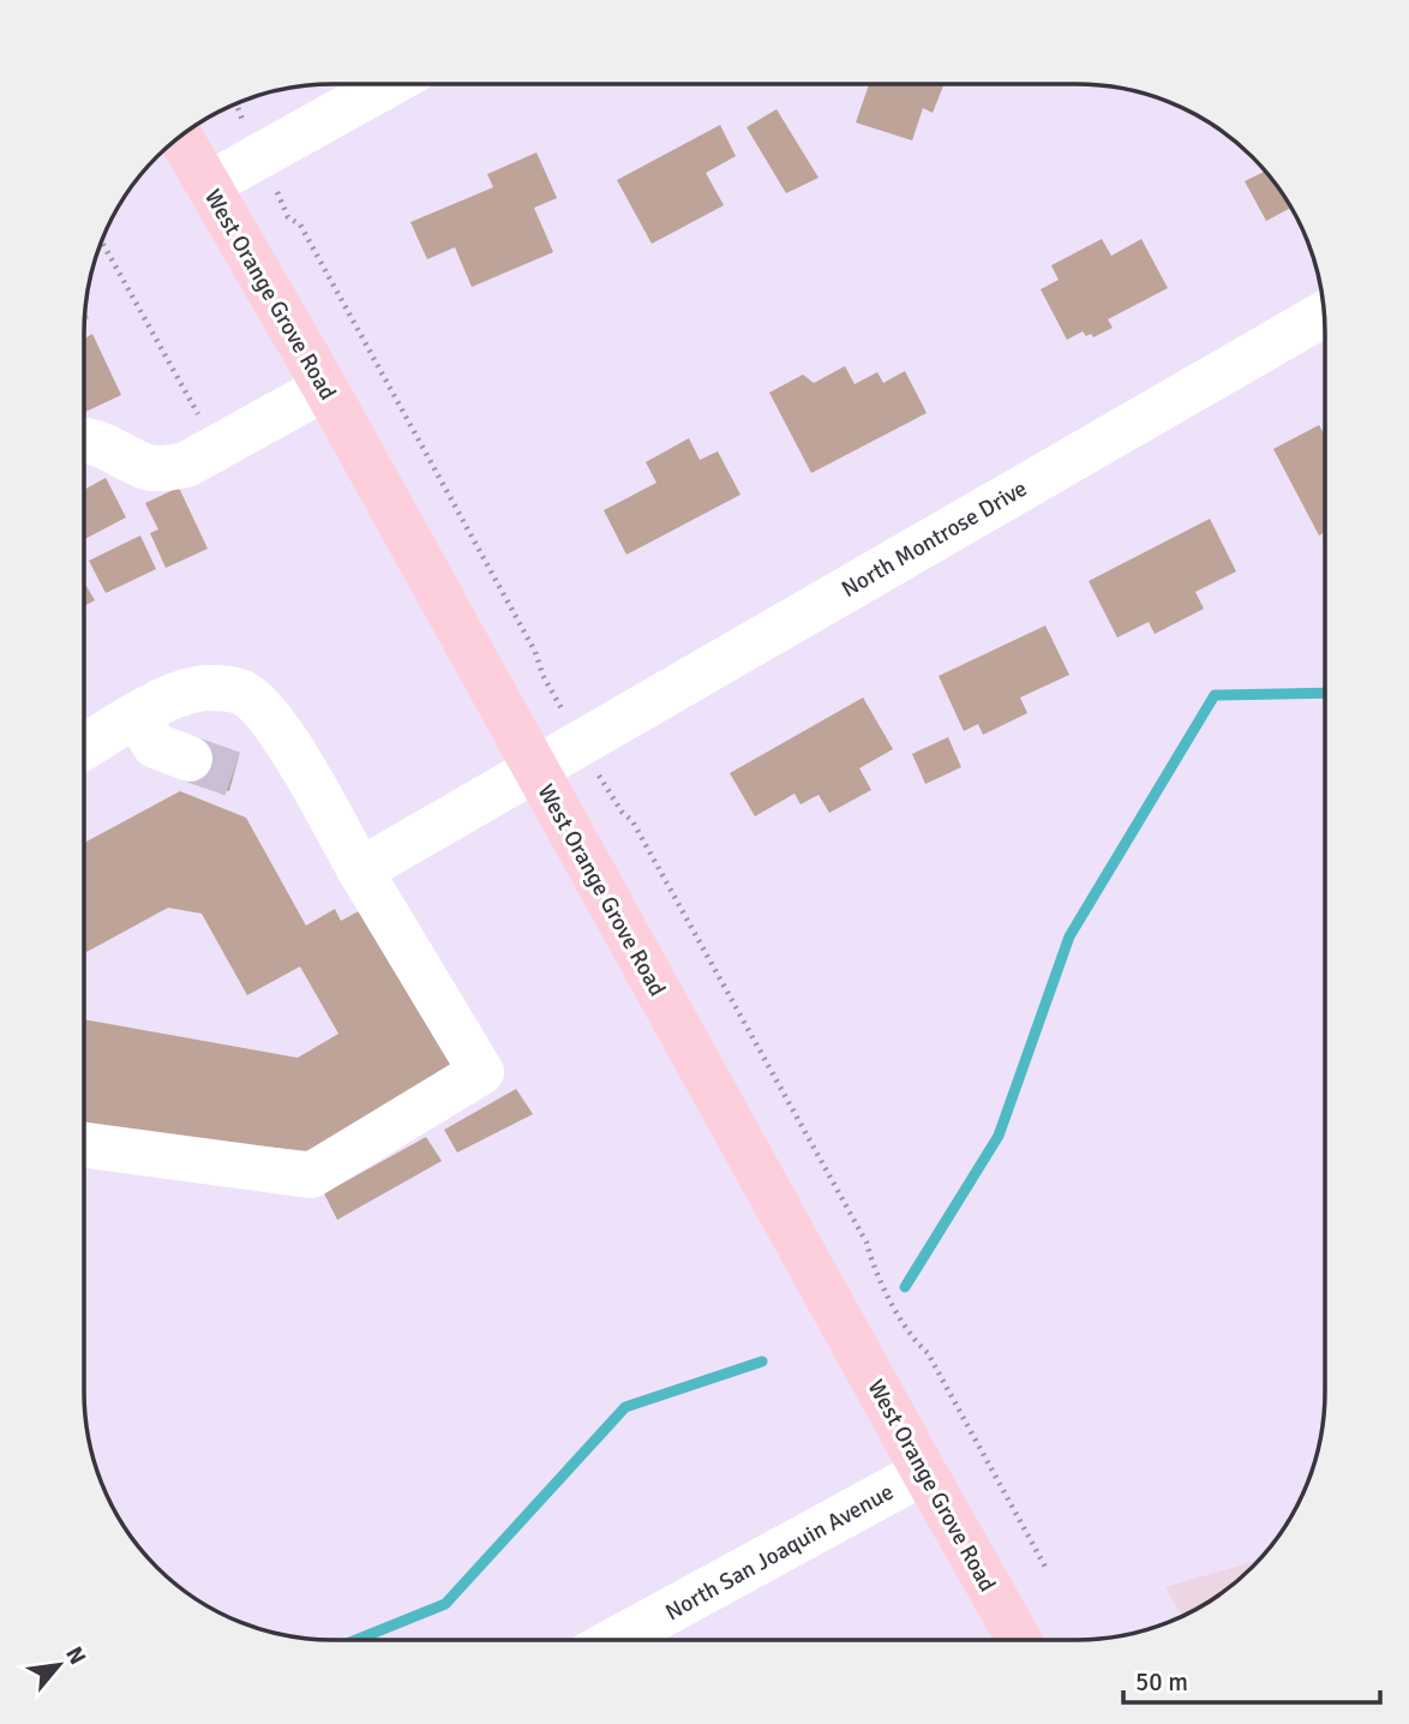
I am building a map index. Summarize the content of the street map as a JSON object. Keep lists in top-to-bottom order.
{
  "streets": {
    "main road": ["West Orange Grove Road"],
    "street": ["North Montrose Drive", "North San Joaquin Avenue"]
  },
  "crossings": [
    ["West Orange Grove Road", "North Montrose Drive"],
    ["West Orange Grove Road", "North San Joaquin Avenue"]
  ],
  "scale_bar": "50 m",
  "north": "top right"
}
